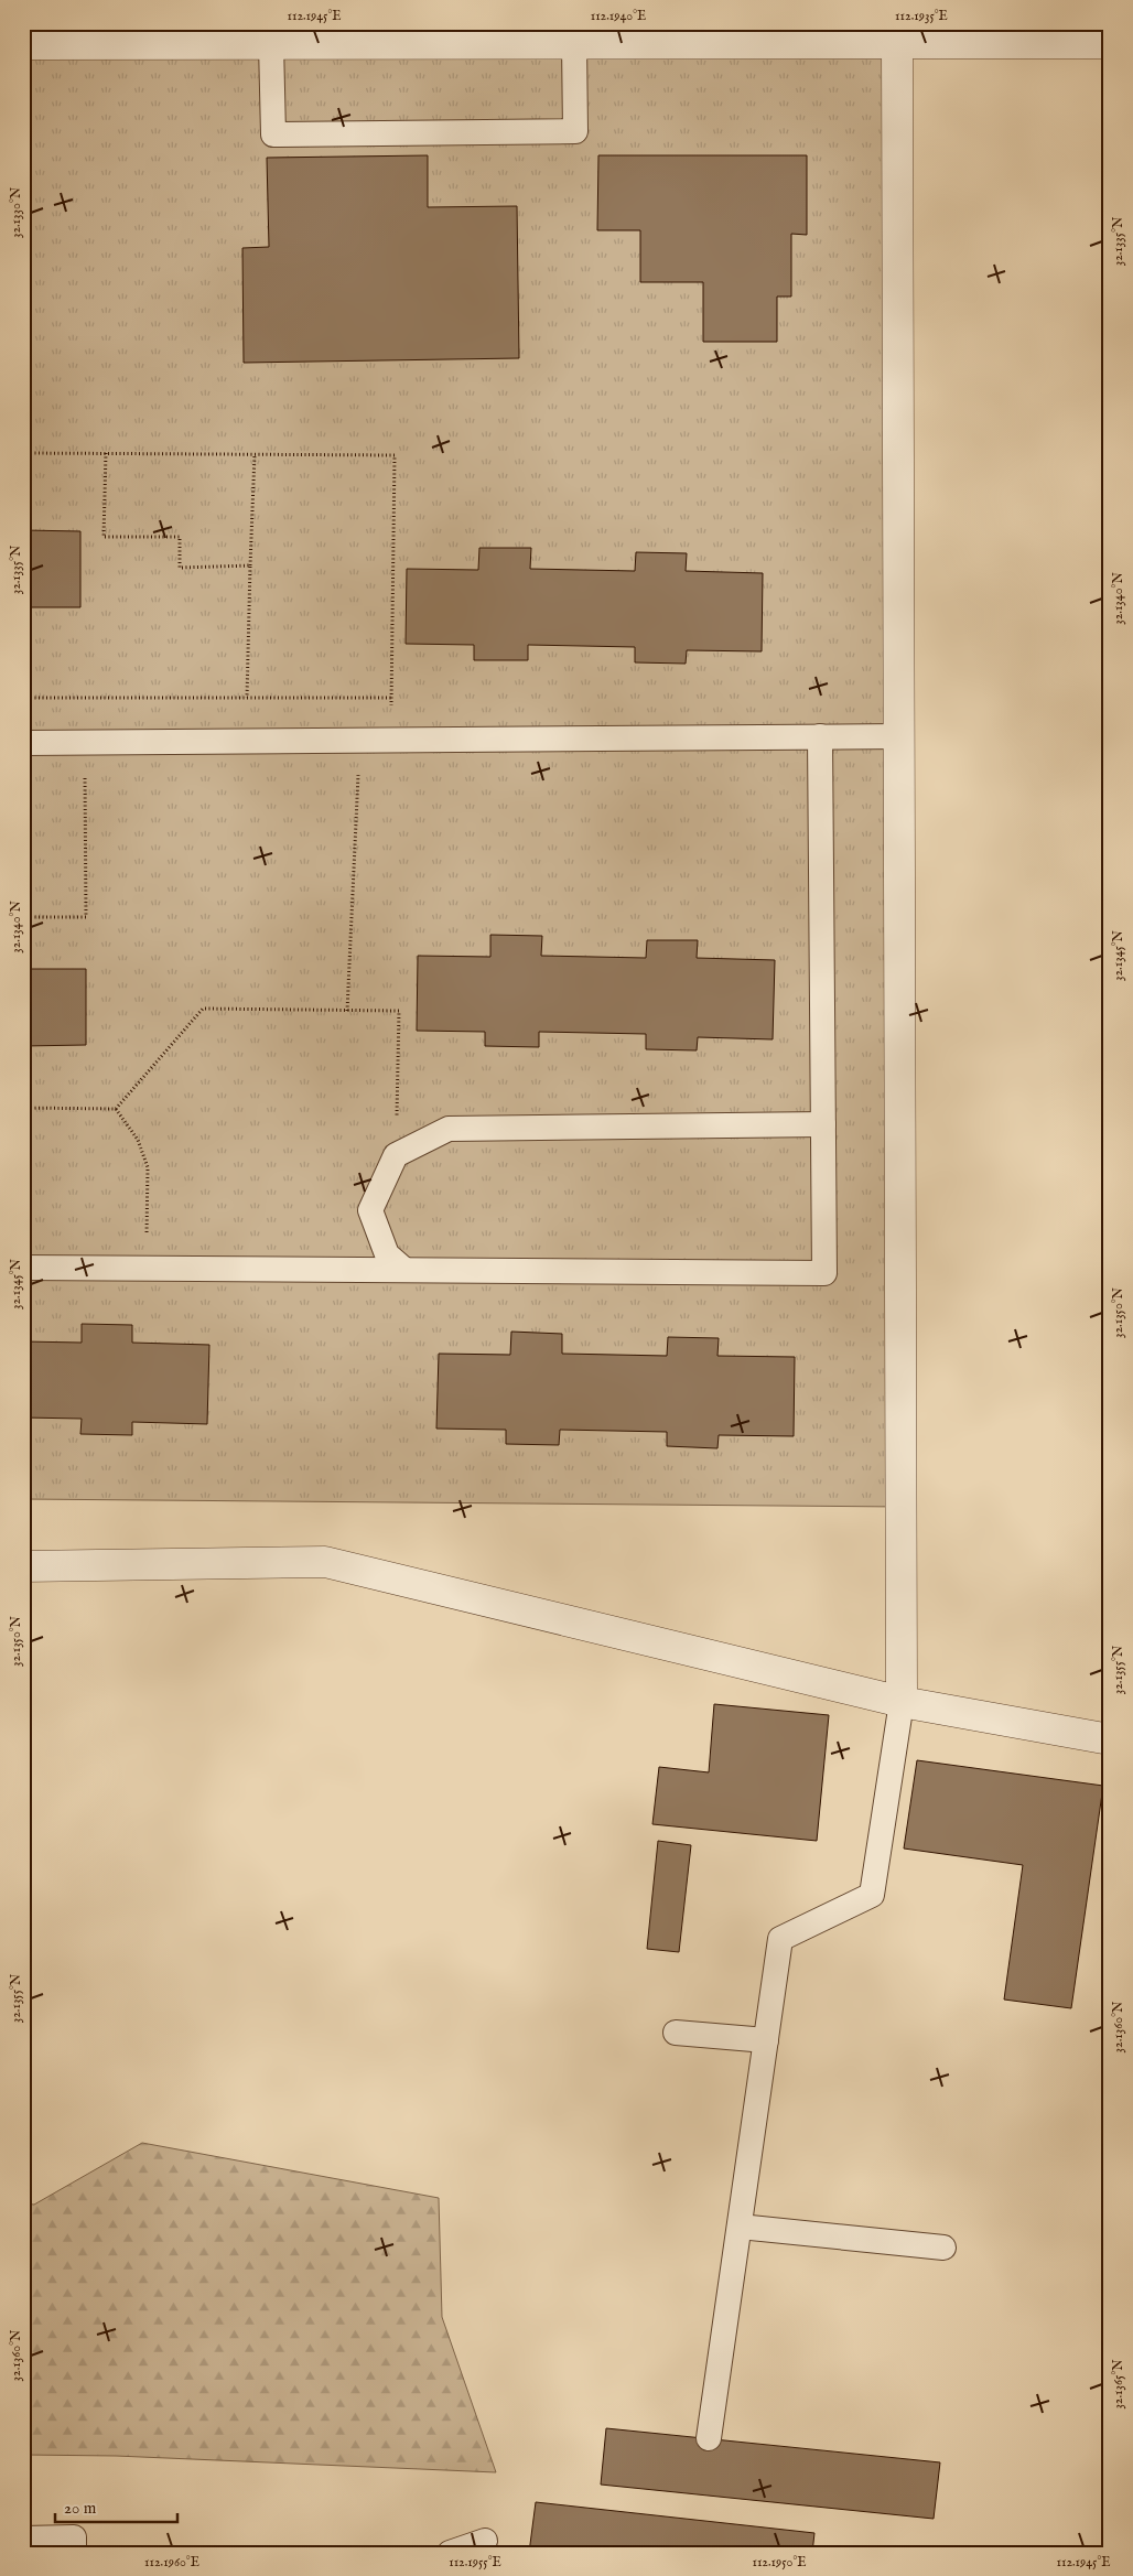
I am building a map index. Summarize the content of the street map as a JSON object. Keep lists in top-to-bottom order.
{
  "scale_bar": "20 m",
  "coordinates": [
    "112.1945°E",
    "112.1940°E",
    "112.1935°E",
    "32.1330°N",
    "32.1335°N",
    "32.1340°N",
    "32.1345°N",
    "32.1350°N",
    "32.1355°N",
    "32.1360°N",
    "32.1365°N",
    "112.1960°E",
    "112.1955°E",
    "112.1950°E"
  ]
}
